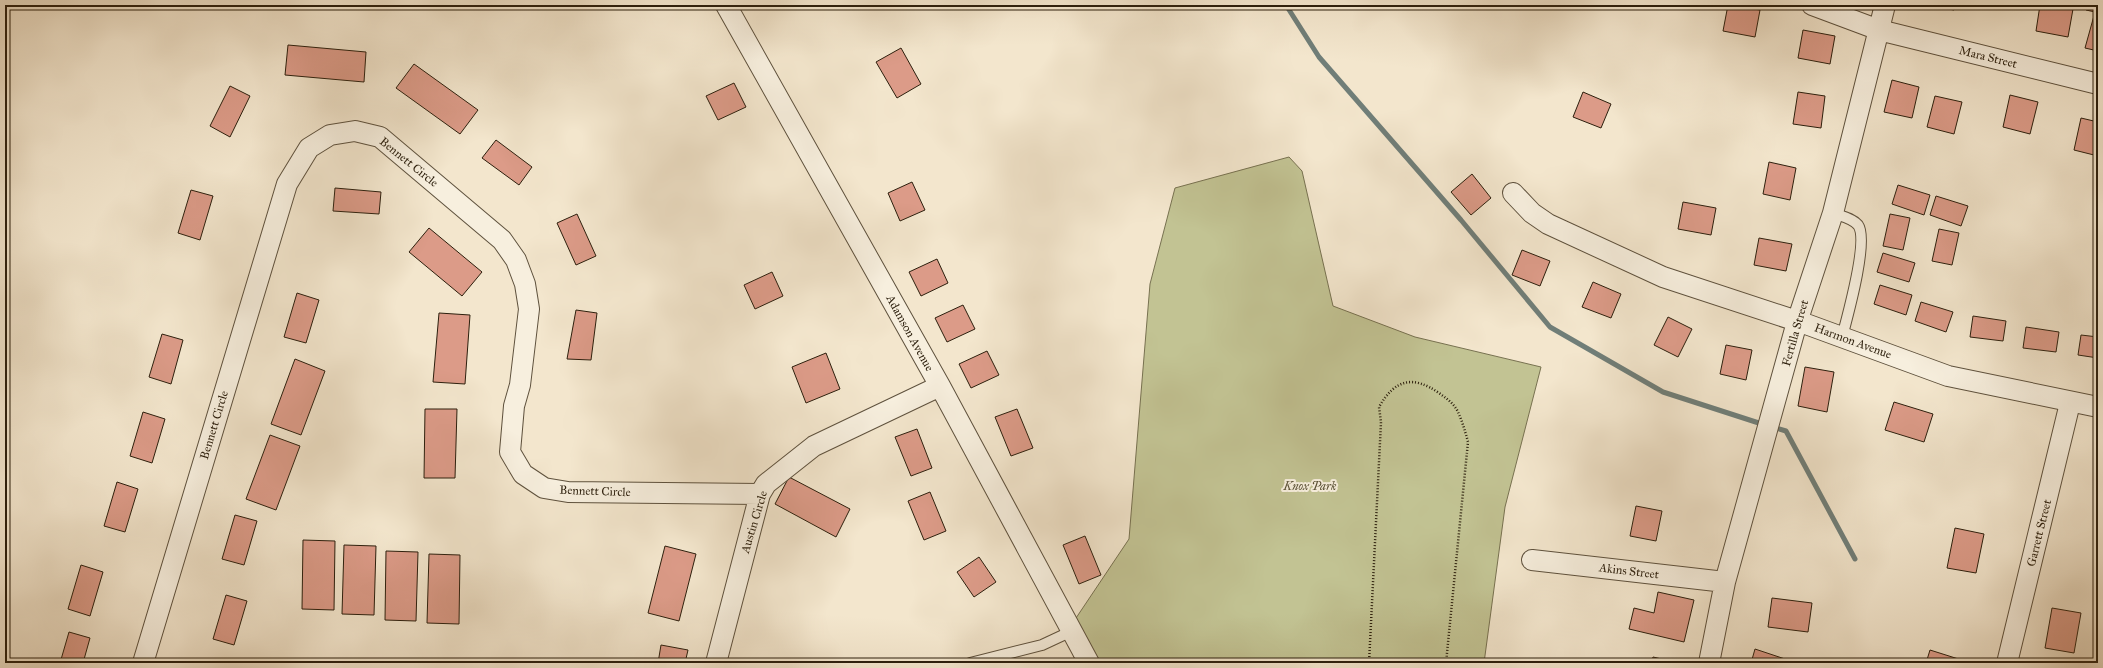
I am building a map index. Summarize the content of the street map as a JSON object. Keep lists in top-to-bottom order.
{
  "streets": {
    "street": [
      "Mara Street",
      "Bennett Circle",
      "Adamson Avenue",
      "Fertilla Street",
      "Harmon Avenue",
      "Austin Circle",
      "Garrett Street",
      "Akins Street"
    ]
  },
  "crossings": [
    ["Mara Street", "Fertilla Street"],
    ["Bennett Circle", "Austin Circle"],
    ["Adamson Avenue", "Austin Circle"],
    ["Fertilla Street", "Harmon Avenue"],
    ["Fertilla Street", "Akins Street"],
    ["Harmon Avenue", "Garrett Street"]
  ],
  "parks": ["Knox Park"]
}
